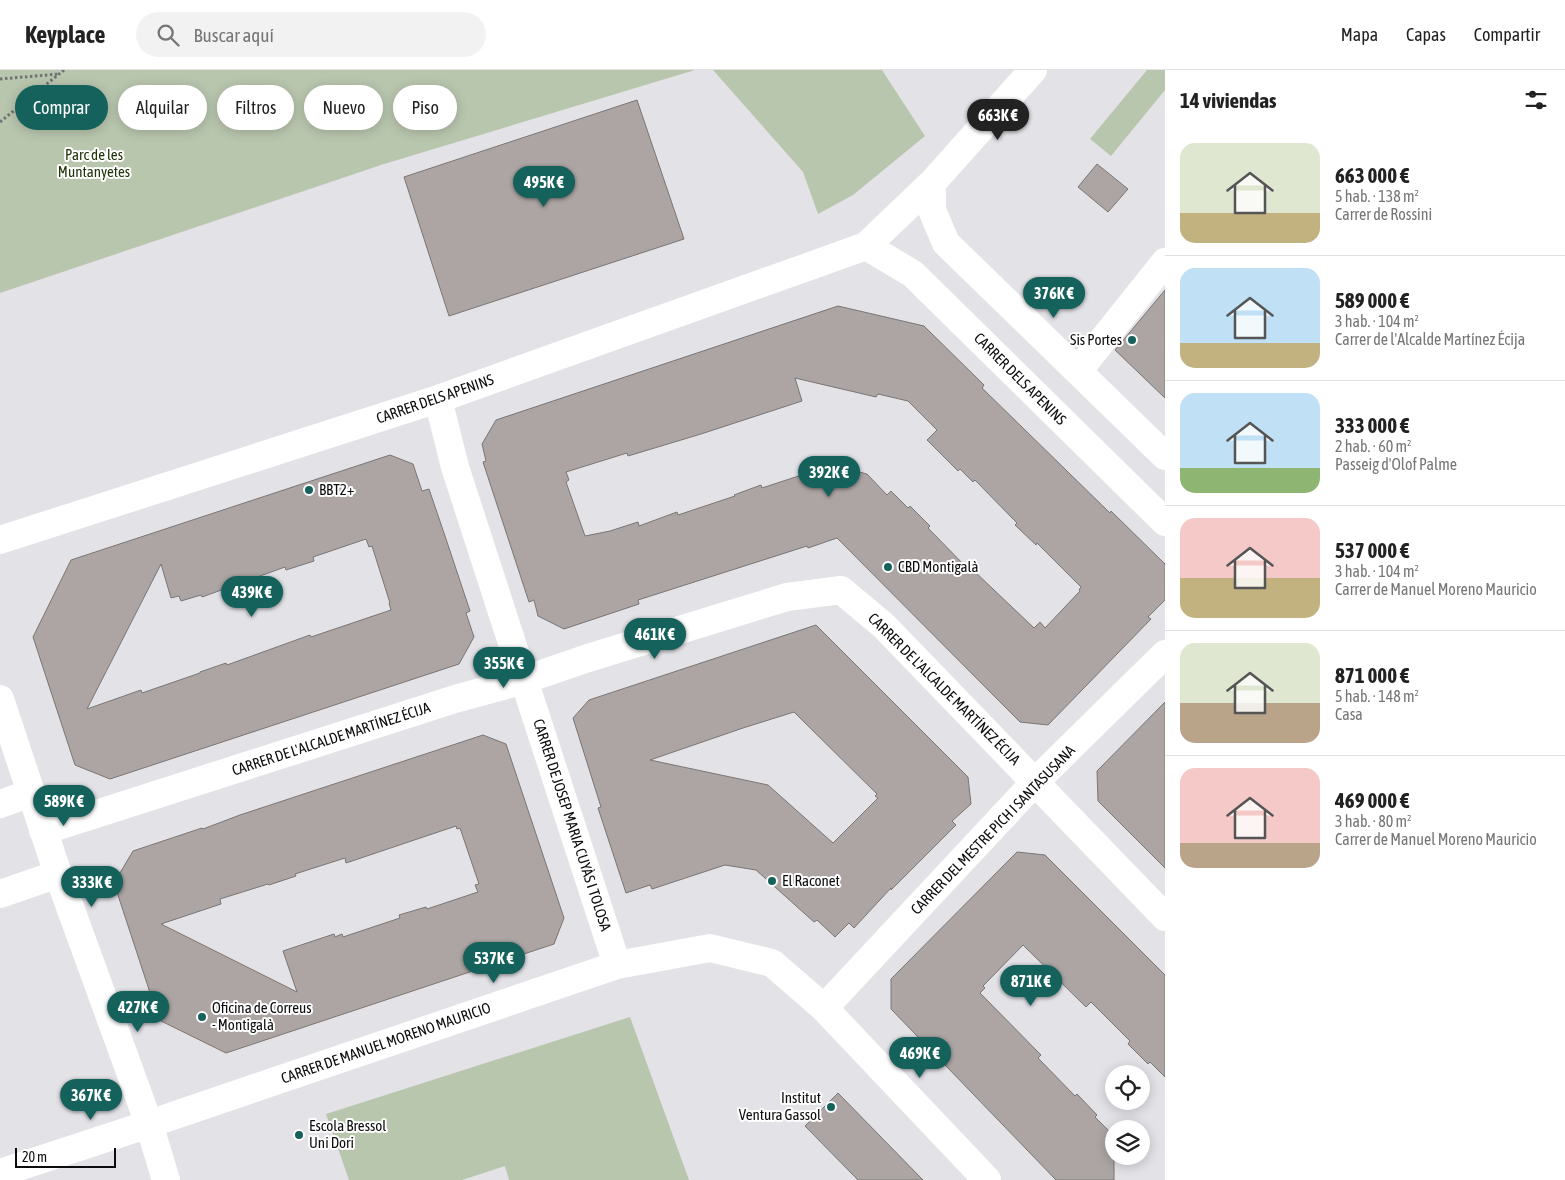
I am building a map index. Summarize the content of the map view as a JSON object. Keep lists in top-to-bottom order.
{
  "streets": {
    "street": [
      "CARRER DELS APENINS",
      "CARRER DE L'ALCALDE MARTÍNEZ ÉCIJA",
      "CARRER DE JOSEP MARIA CUYÀS I TOLOSA",
      "CARRER DEL MESTRE PICH I SANTASUSANA",
      "CARRER DE MANUEL MORENO MAURICIO"
    ]
  },
  "crossings": [
    ["CARRER DELS APENINS", "CARRER DE JOSEP MARIA CUYÀS I TOLOSA"],
    ["CARRER DE L'ALCALDE MARTÍNEZ ÉCIJA", "CARRER DE JOSEP MARIA CUYÀS I TOLOSA"],
    ["CARRER DE L'ALCALDE MARTÍNEZ ÉCIJA", "CARRER DEL MESTRE PICH I SANTASUSANA"],
    ["CARRER DE JOSEP MARIA CUYÀS I TOLOSA", "CARRER DE MANUEL MORENO MAURICIO"],
    ["CARRER DEL MESTRE PICH I SANTASUSANA", "CARRER DE MANUEL MORENO MAURICIO"]
  ],
  "parks": ["Parc de les Muntanyetes"],
  "places": [
    "Sis Portes",
    "BBT2+",
    "CBD Montigalà",
    "El Raconet",
    "Oficina de Correus - Montigalà",
    "Institut Ventura Gassol",
    "Escola Bressol Uni Dori"
  ],
  "scale_bar": "20 m",
  "page": {
    "header": "Keyplace",
    "search": "Buscar aquí",
    "nav": ["Mapa", "Capas", "Compartir"],
    "heading": "14 viviendas",
    "chip": [
      "Comprar",
      "Alquilar",
      "Filtros",
      "Nuevo",
      "Piso"
    ],
    "price": [
      "663K €",
      "495K €",
      "376K €",
      "392K €",
      "439K €",
      "461K €",
      "355K €",
      "589K €",
      "333K €",
      "537K €",
      "871K €",
      "427K €",
      "469K €",
      "367K €"
    ],
    "list": [
      {
        "name": "663 000 €",
        "note": "5 hab. · 138 m² · Carrer de Rossini"
      },
      {
        "name": "589 000 €",
        "note": "3 hab. · 104 m² · Carrer de l'Alcalde Martínez Écija"
      },
      {
        "name": "333 000 €",
        "note": "2 hab. · 60 m² · Passeig d'Olof Palme"
      },
      {
        "name": "537 000 €",
        "note": "3 hab. · 104 m² · Carrer de Manuel Moreno Mauricio"
      },
      {
        "name": "871 000 €",
        "note": "5 hab. · 148 m² · Casa"
      },
      {
        "name": "469 000 €",
        "note": "3 hab. · 80 m² · Carrer de Manuel Moreno Mauricio"
      }
    ],
    "scale": "20 m"
  }
}
